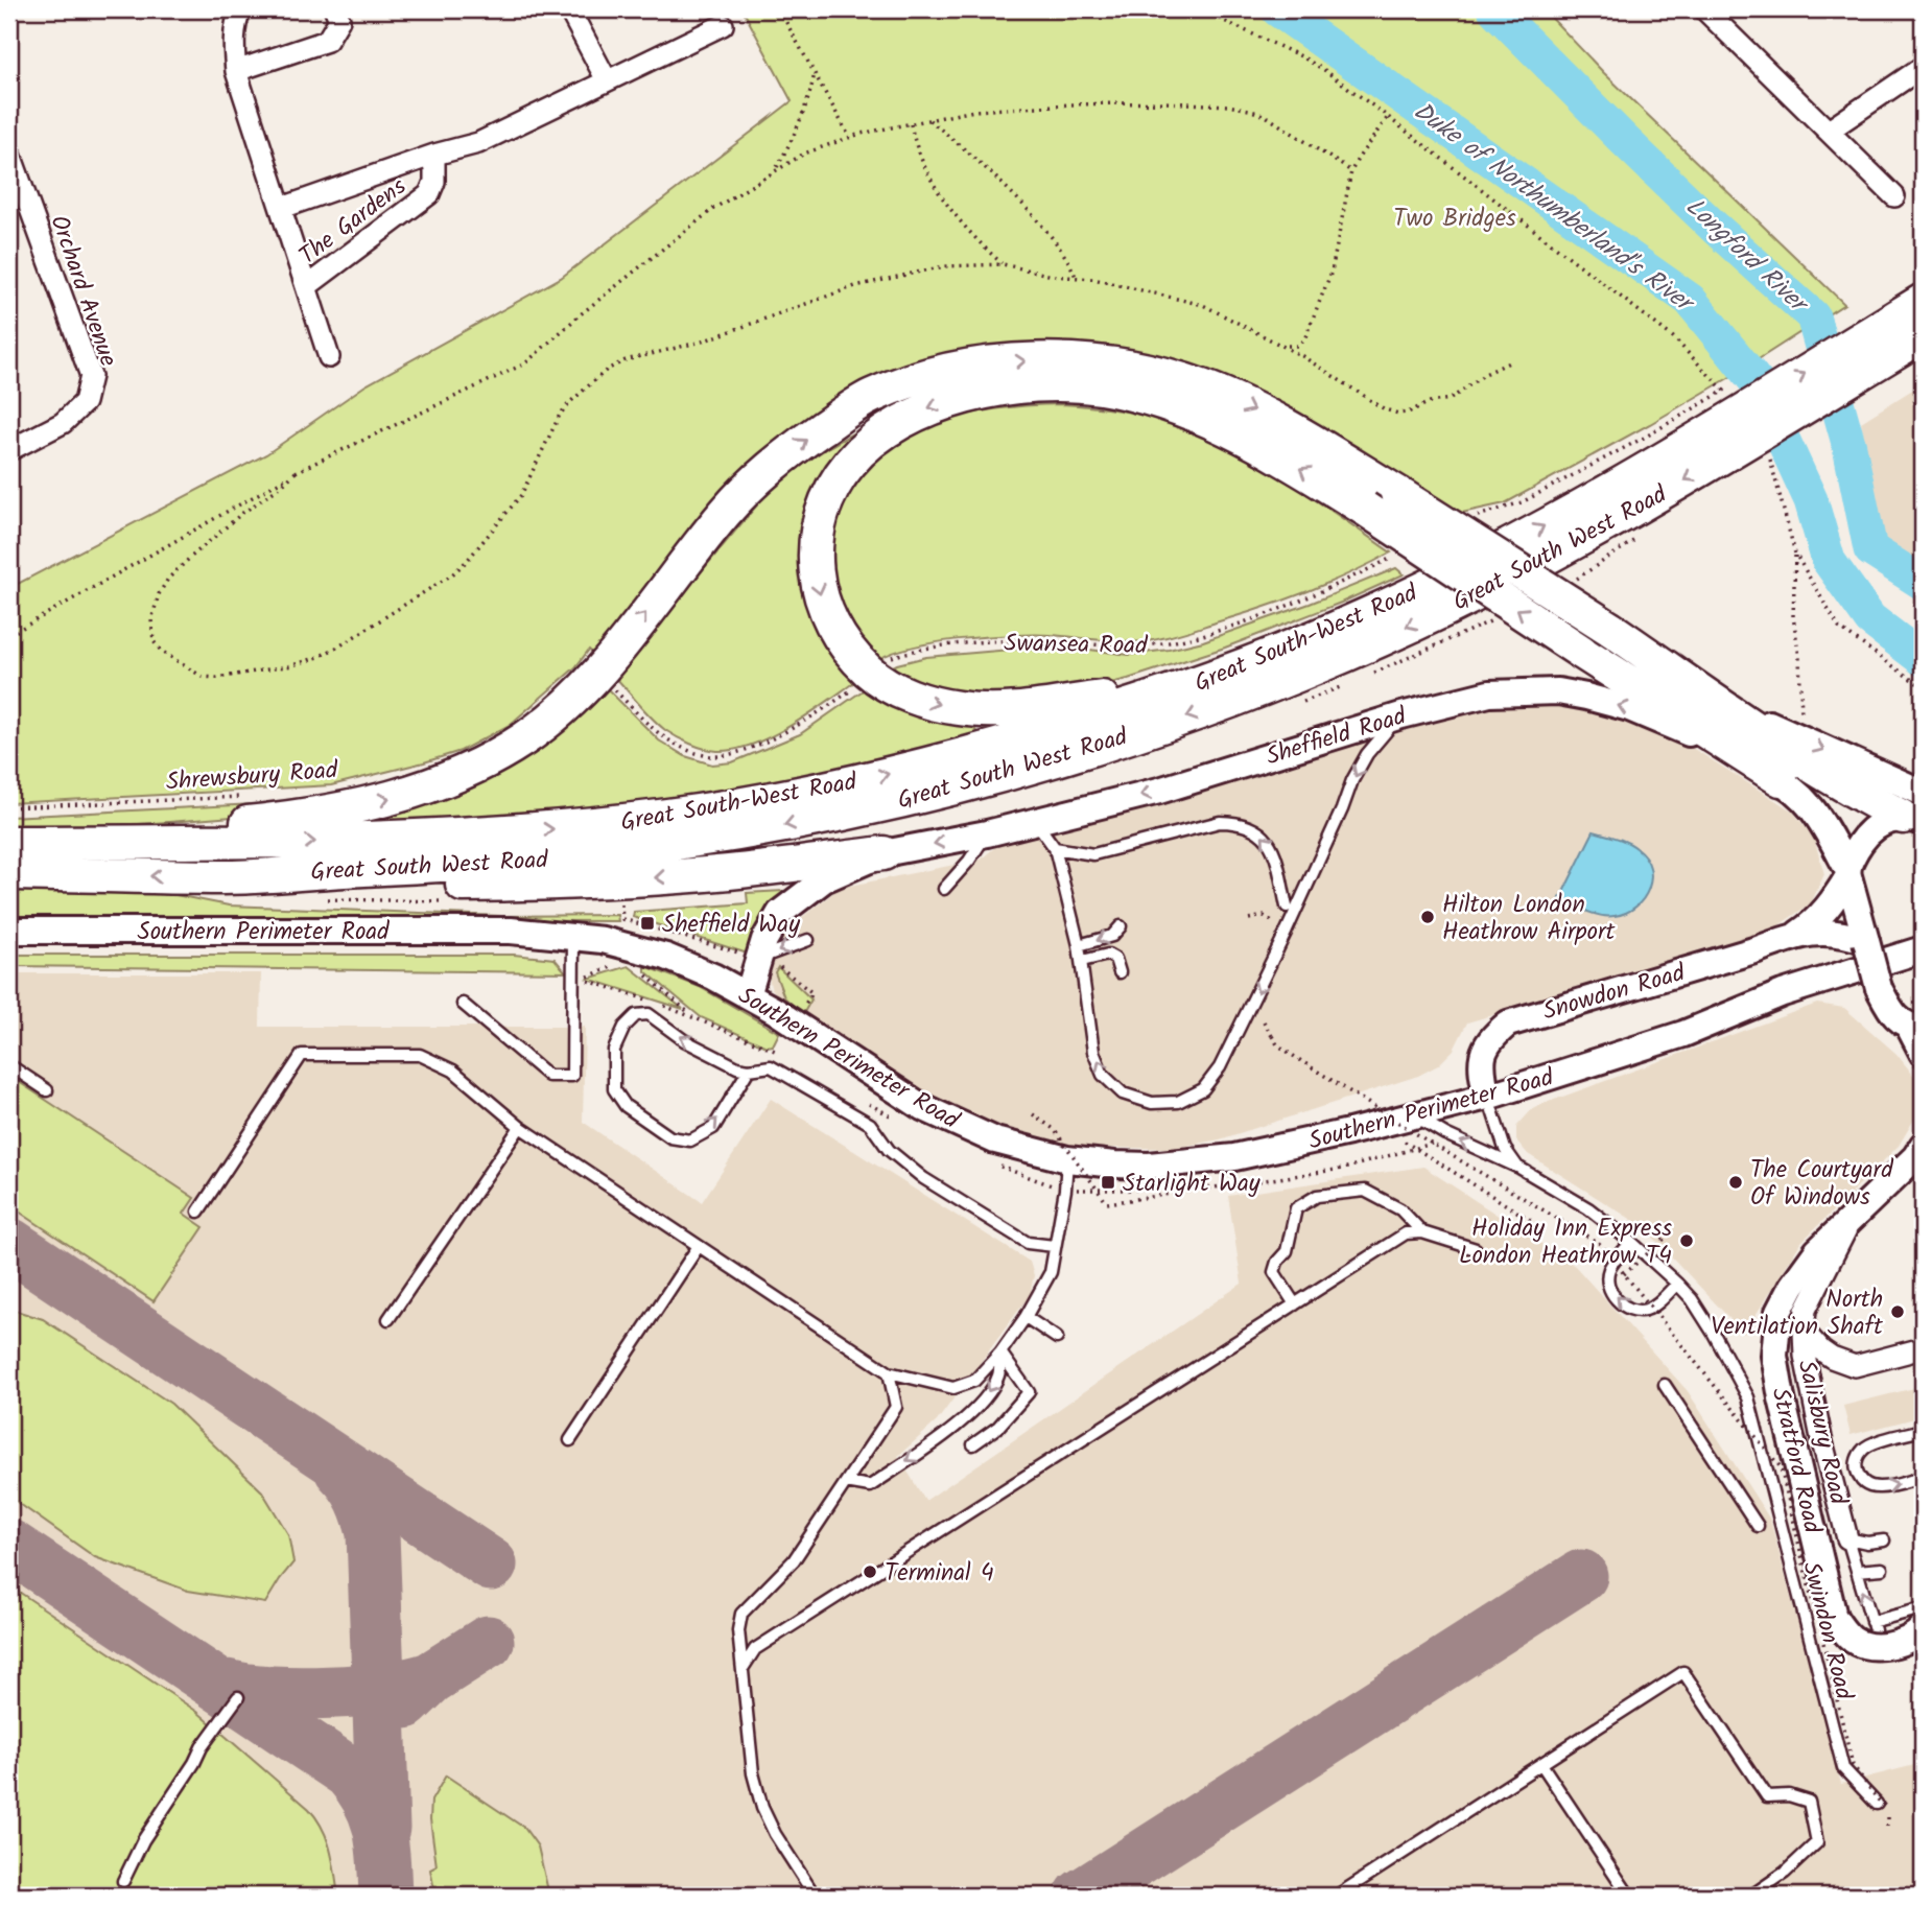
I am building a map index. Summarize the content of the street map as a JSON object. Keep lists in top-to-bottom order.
{
  "streets": {
    "highway": ["Great South West Road", "Great South-West Road"],
    "street": [
      "The Gardens",
      "Orchard Avenue",
      "Sheffield Road",
      "Southern Perimeter Road",
      "Snowdon Road",
      "Salisbury Road",
      "Stratford Road"
    ],
    "lane": ["Swindon Road"],
    "path": ["Swansea Road", "Shrewsbury Road"]
  },
  "crossings": [
    ["Great South West Road", "Great South-West Road"],
    ["Southern Perimeter Road", "Snowdon Road"],
    ["Southern Perimeter Road", "Swindon Road"],
    ["Salisbury Road", "Stratford Road"]
  ],
  "one_way": ["Sheffield Road"],
  "water": ["Duke of Northumberland's River", "Longford River"],
  "parks": ["Two Bridges"],
  "places": {
    "other": [
      "Hilton London Heathrow Airport",
      "The Courtyard Of Windows",
      "Holiday Inn Express London Heathrow T4",
      "North Ventilation Shaft",
      "Terminal 4"
    ],
    "transit": ["Sheffield Way", "Starlight Way"]
  }
}
